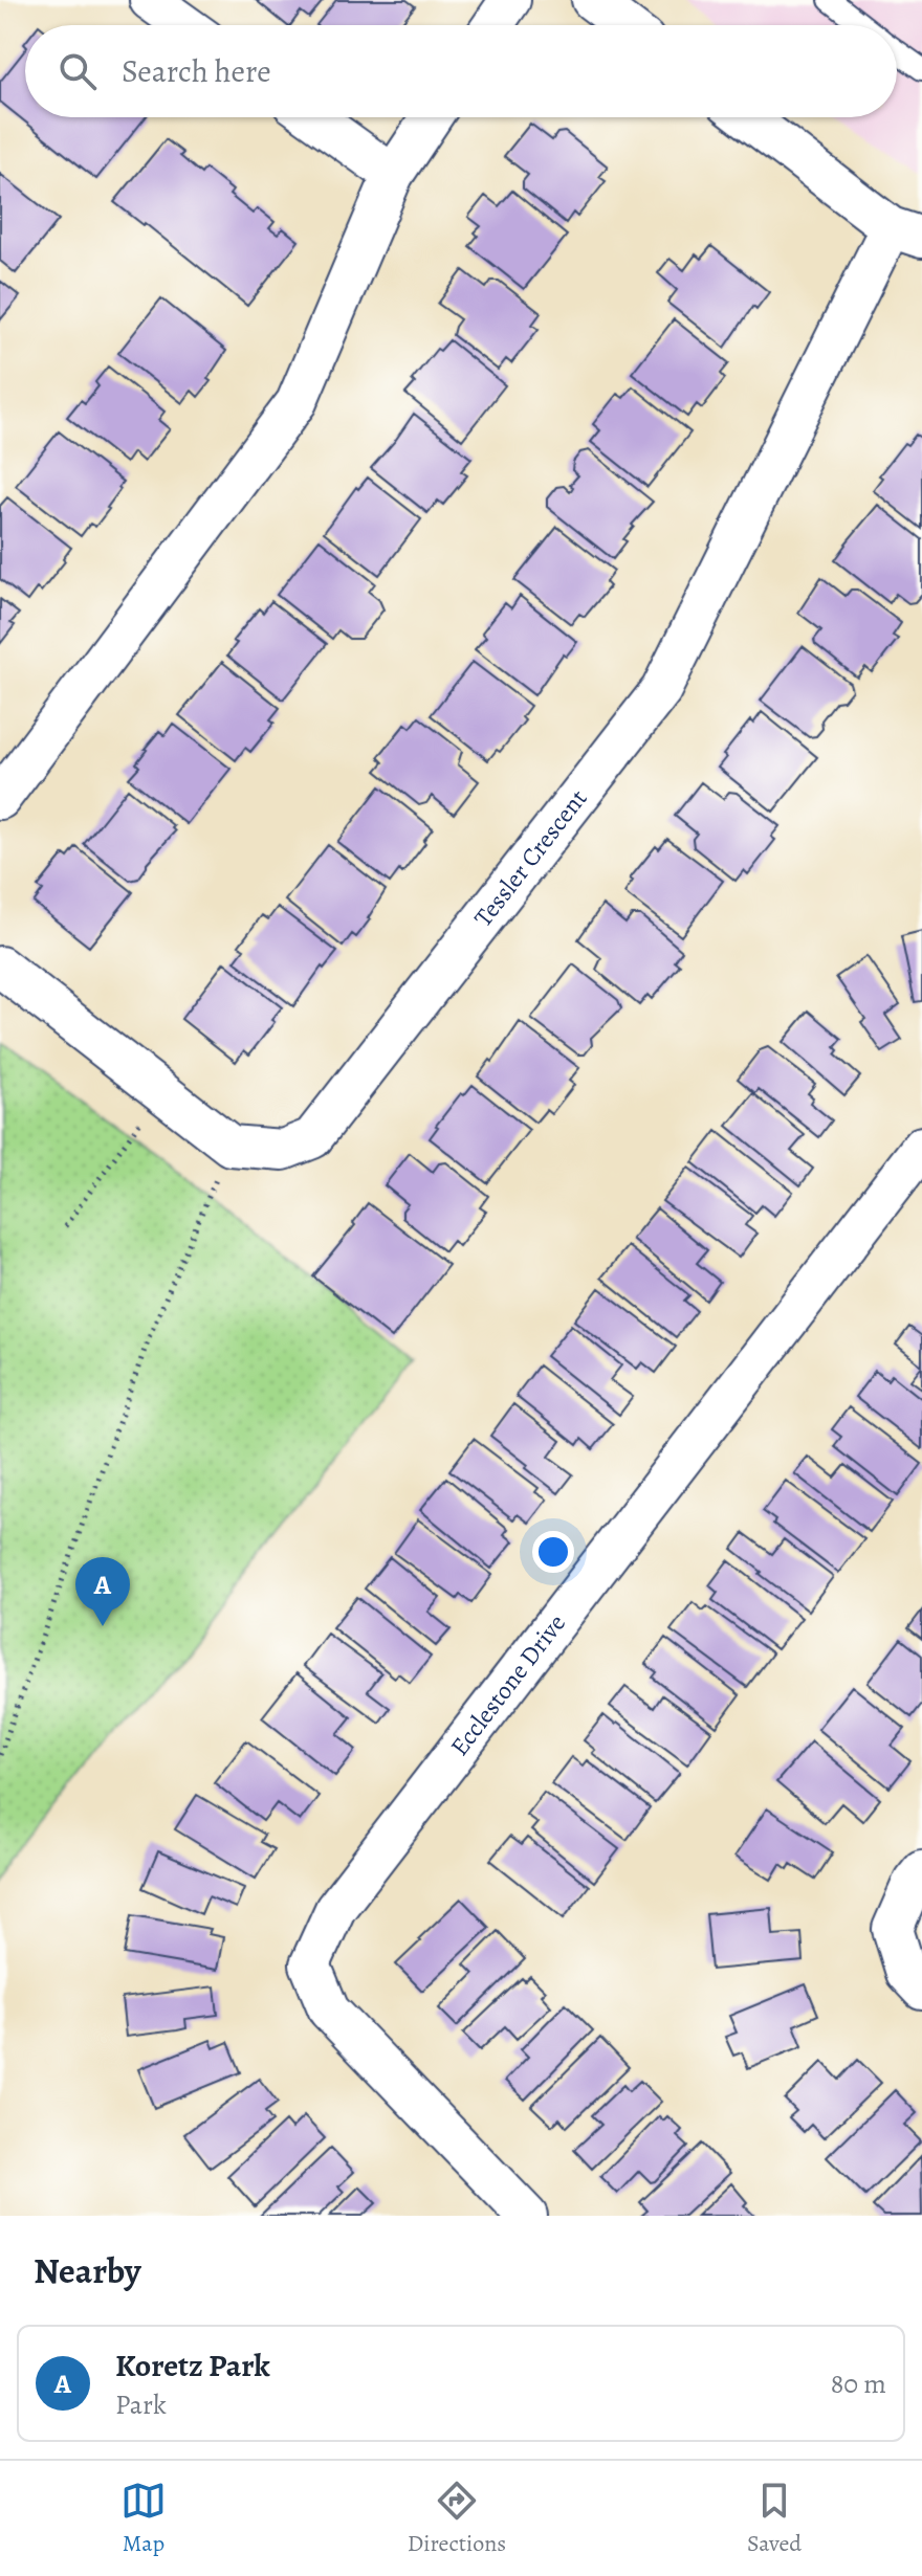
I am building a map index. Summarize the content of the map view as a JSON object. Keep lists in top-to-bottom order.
{
  "streets": {
    "street": ["Tessler Crescent", "Ecclestone Drive"]
  },
  "page": {
    "search": "Search here",
    "pins": "A",
    "heading": "Nearby",
    "list": [
      {
        "mark": "A",
        "name": "Koretz Park",
        "note": "Park",
        "value": "80 m"
      }
    ],
    "nav": ["Map", "Directions", "Saved"]
  }
}
